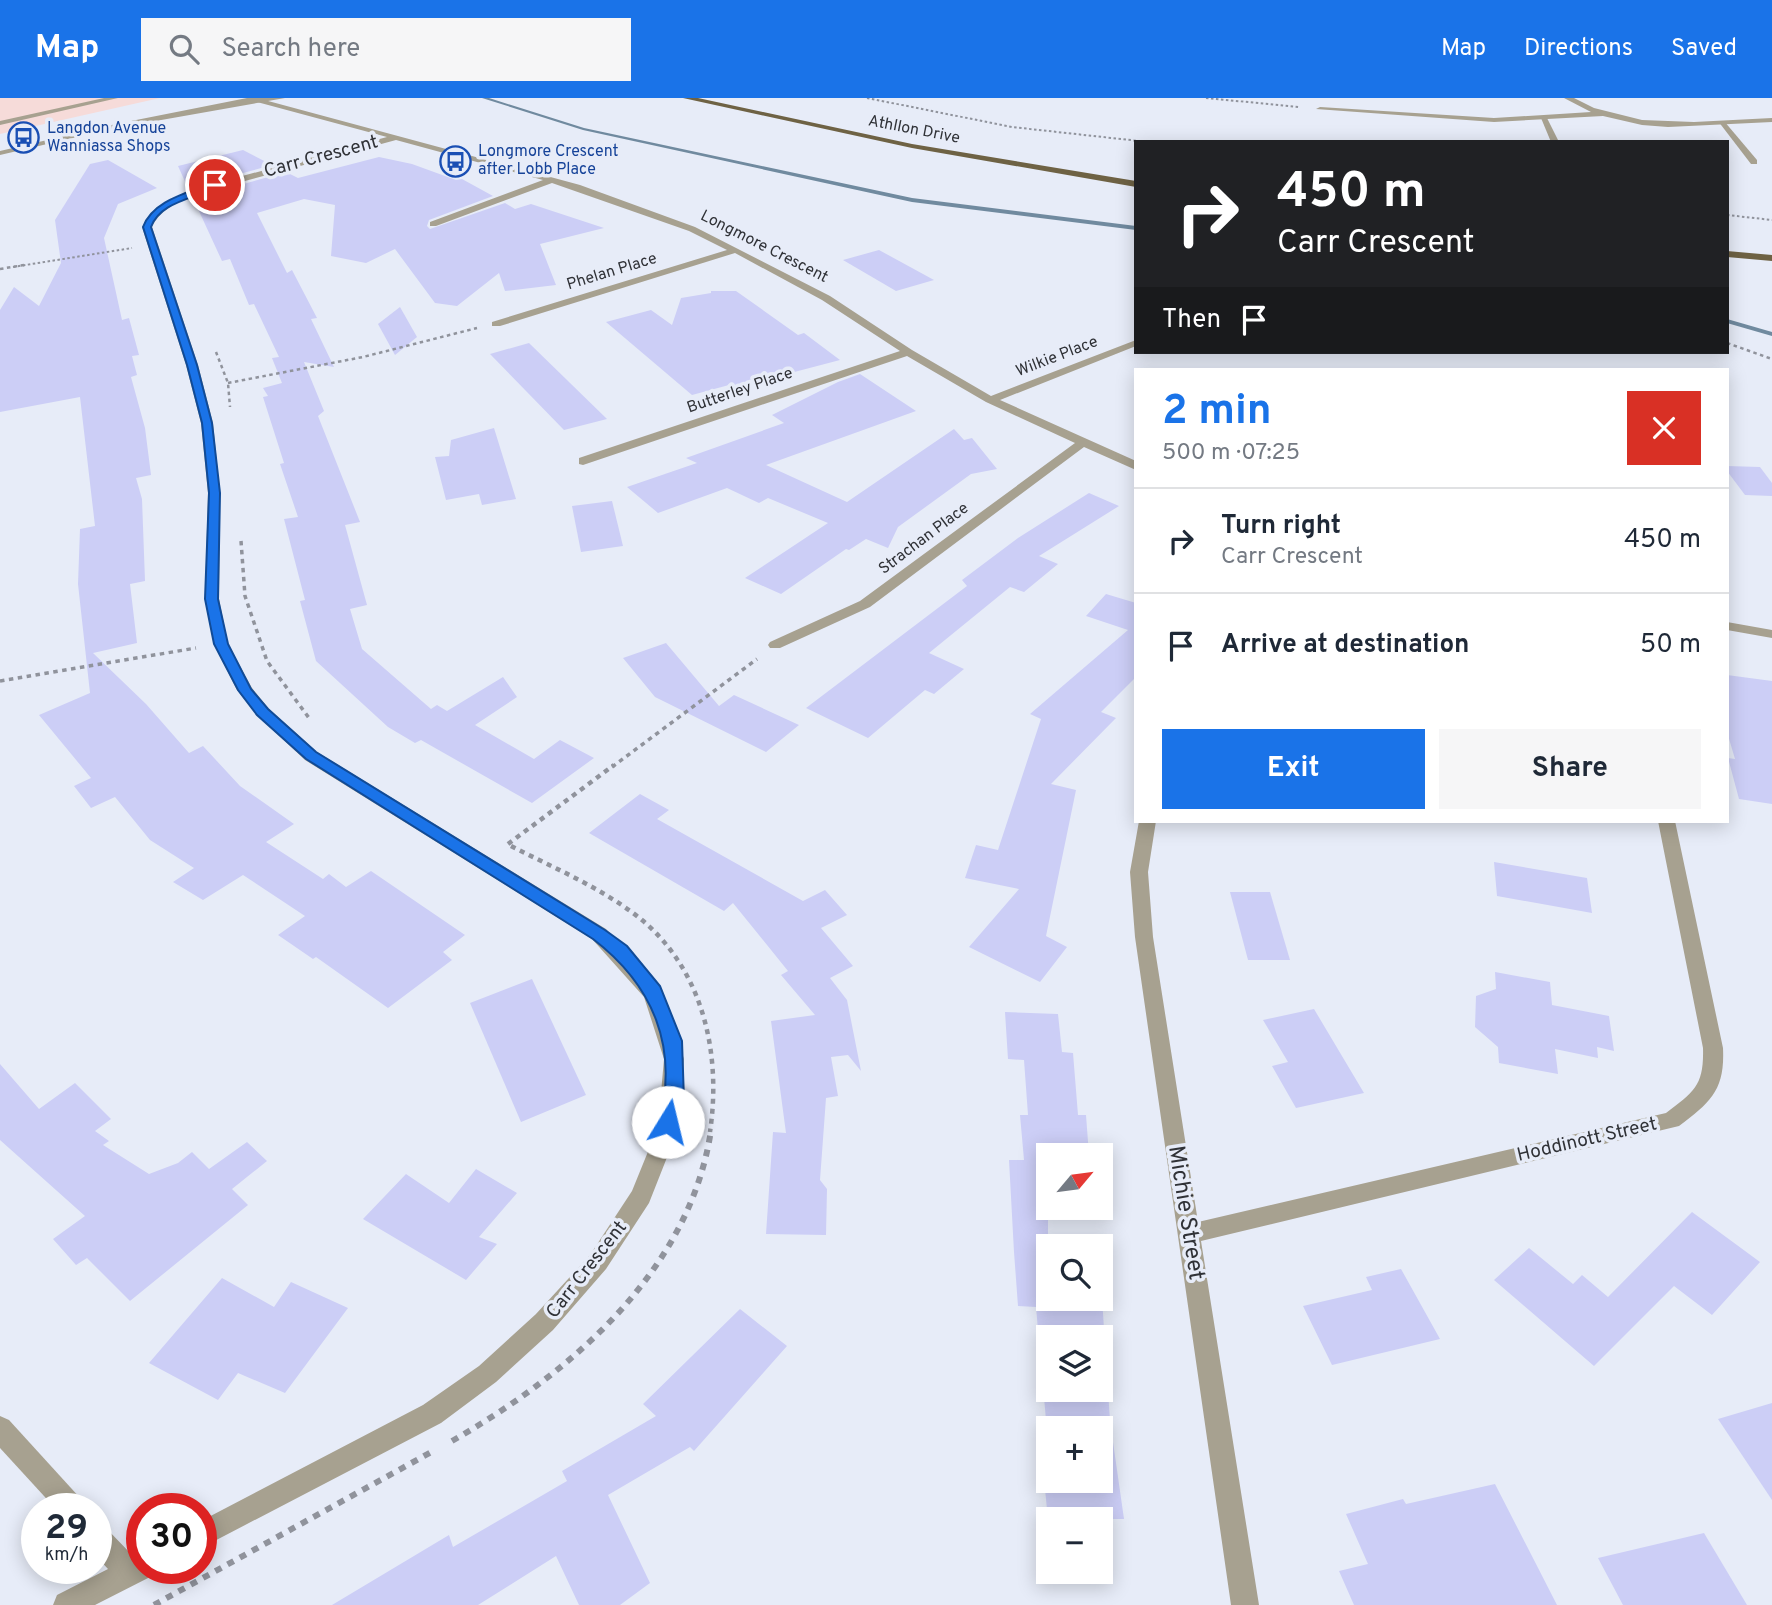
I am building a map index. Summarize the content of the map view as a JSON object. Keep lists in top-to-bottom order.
{
  "streets": {
    "main road": ["Athllon Drive"],
    "street": [
      "Carr Crescent",
      "Longmore Crescent",
      "Phelan Place",
      "Wilkie Place",
      "Butterley Place",
      "Strachan Place",
      "Hoddinott Street",
      "Michie Street"
    ]
  },
  "crossings": [
    ["Carr Crescent", "Longmore Crescent"],
    ["Longmore Crescent", "Phelan Place"],
    ["Longmore Crescent", "Wilkie Place"],
    ["Longmore Crescent", "Butterley Place"],
    ["Longmore Crescent", "Strachan Place"],
    ["Hoddinott Street", "Michie Street"]
  ],
  "places": {
    "bus stop": ["Langdon Avenue Wanniassa Shops", "Longmore Crescent after Lobb Place"]
  },
  "north": "top right",
  "page": {
    "header": "Map",
    "search": "Search here",
    "nav": ["Map", "Directions", "Saved"],
    "turn": ["450 m", "Carr Crescent"],
    "then": "Then",
    "heading": ["2 min", "500 m · 07:25"],
    "list": [
      {
        "name": "Turn right",
        "note": "Carr Crescent",
        "value": "450 m"
      },
      {
        "name": "Arrive at destination",
        "value": "50 m"
      }
    ],
    "buttons": ["Exit", "Share"],
    "map_buttons": ["+", "−"],
    "speed": "29 km/h",
    "limit": "30"
  }
}
